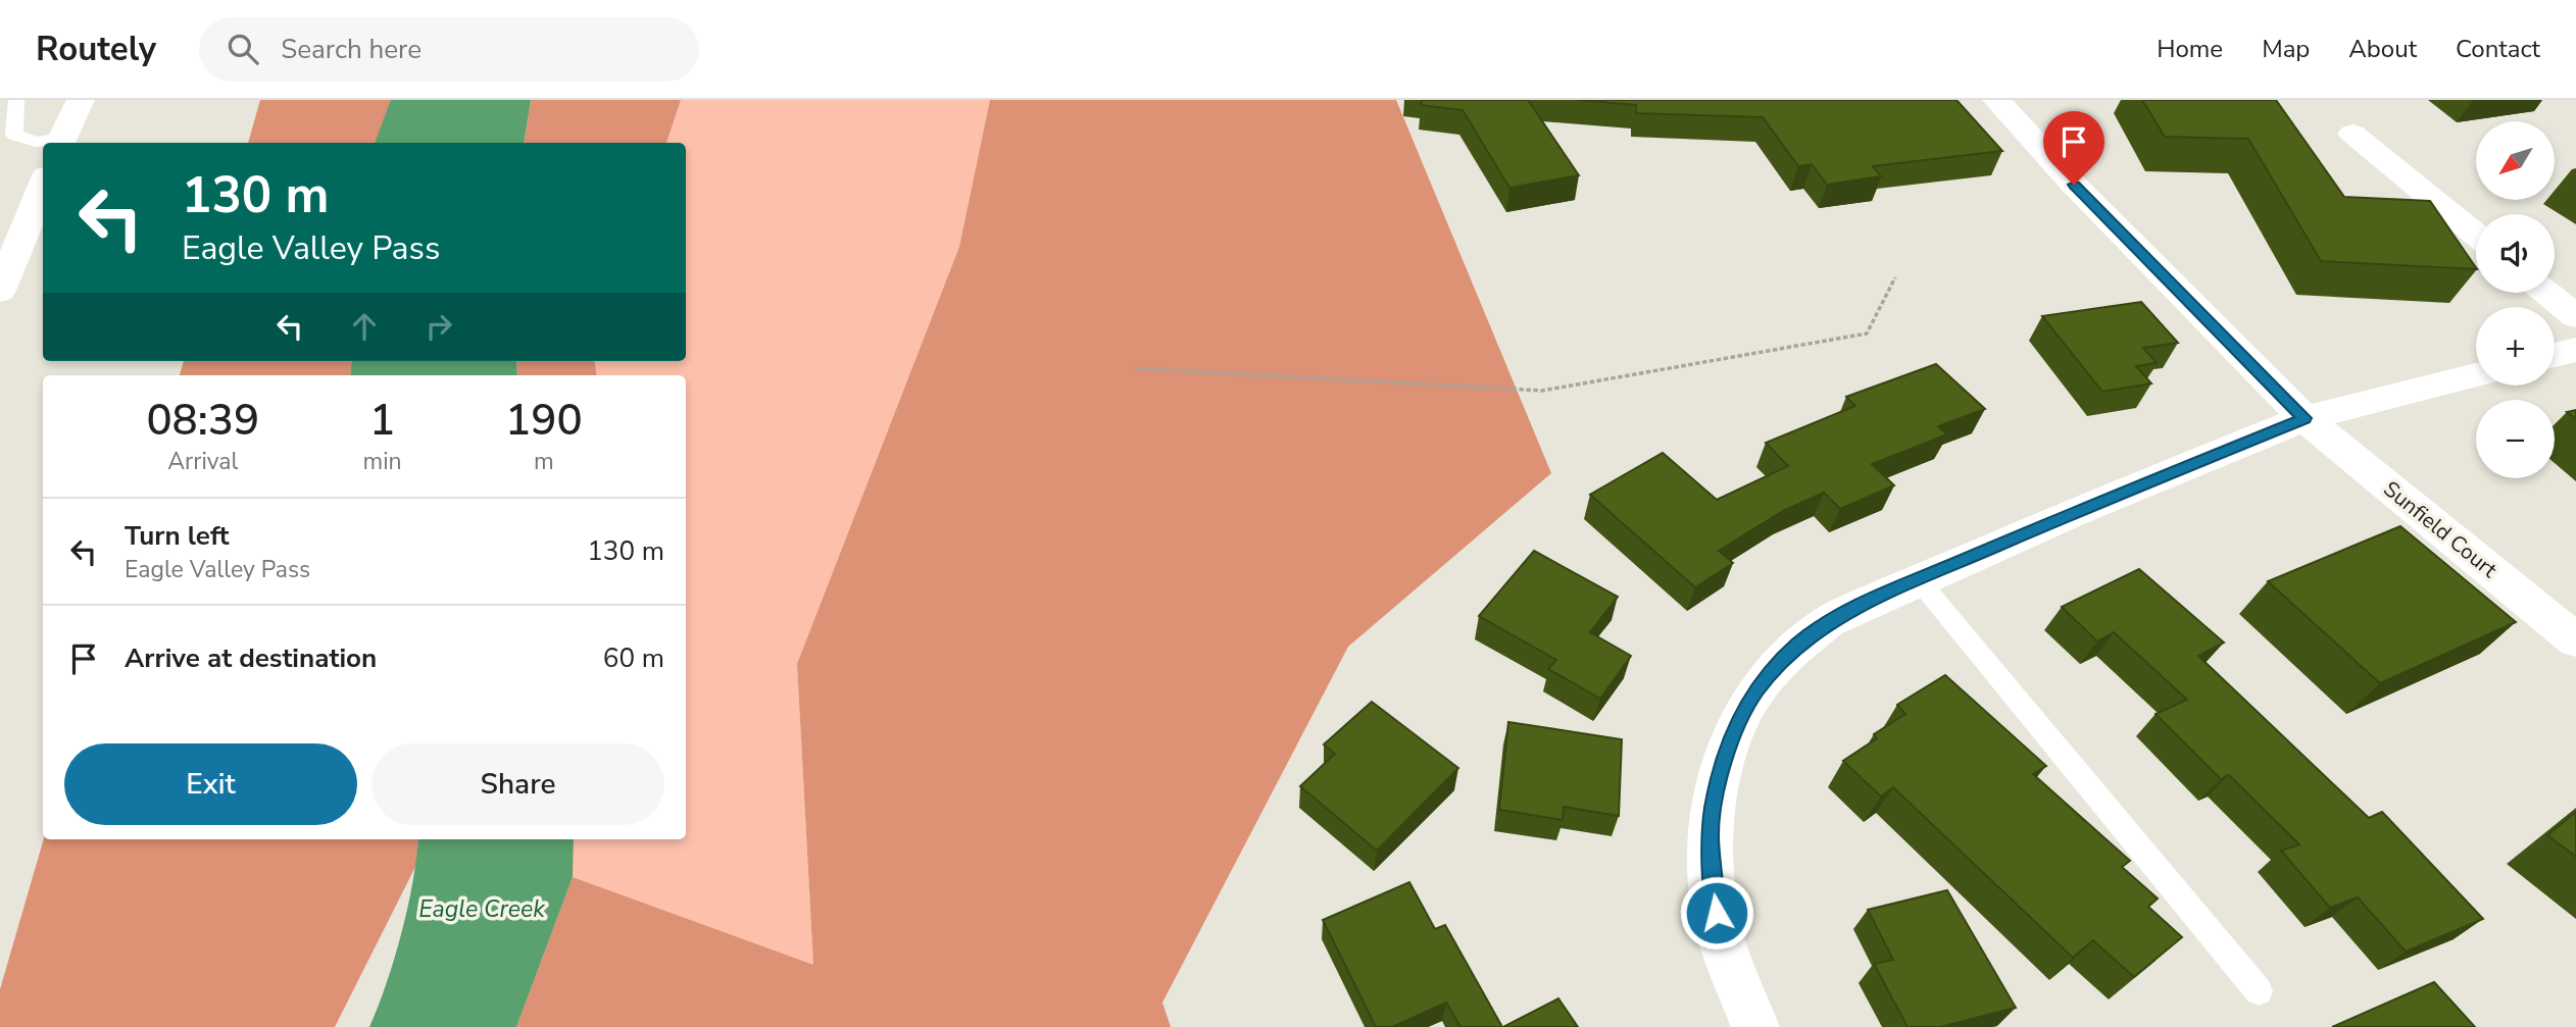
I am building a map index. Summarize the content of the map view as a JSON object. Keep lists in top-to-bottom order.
{
  "streets": {
    "street": ["Sunfield Court"]
  },
  "water": ["Eagle Creek"],
  "north": "bottom left",
  "page": {
    "header": "Routely",
    "search": "Search here",
    "nav": [
      "Home",
      "Map",
      "About",
      "Contact"
    ],
    "map_buttons": ["+", "−"],
    "turn": ["130 m", "Eagle Valley Pass"],
    "eta": [
      "08:39",
      "Arrival",
      "1",
      "min",
      "190",
      "m"
    ],
    "list": [
      {
        "name": "Turn left",
        "note": "Eagle Valley Pass",
        "value": "130 m"
      },
      {
        "name": "Arrive at destination",
        "value": "60 m"
      }
    ],
    "buttons": ["Exit", "Share"]
  }
}
